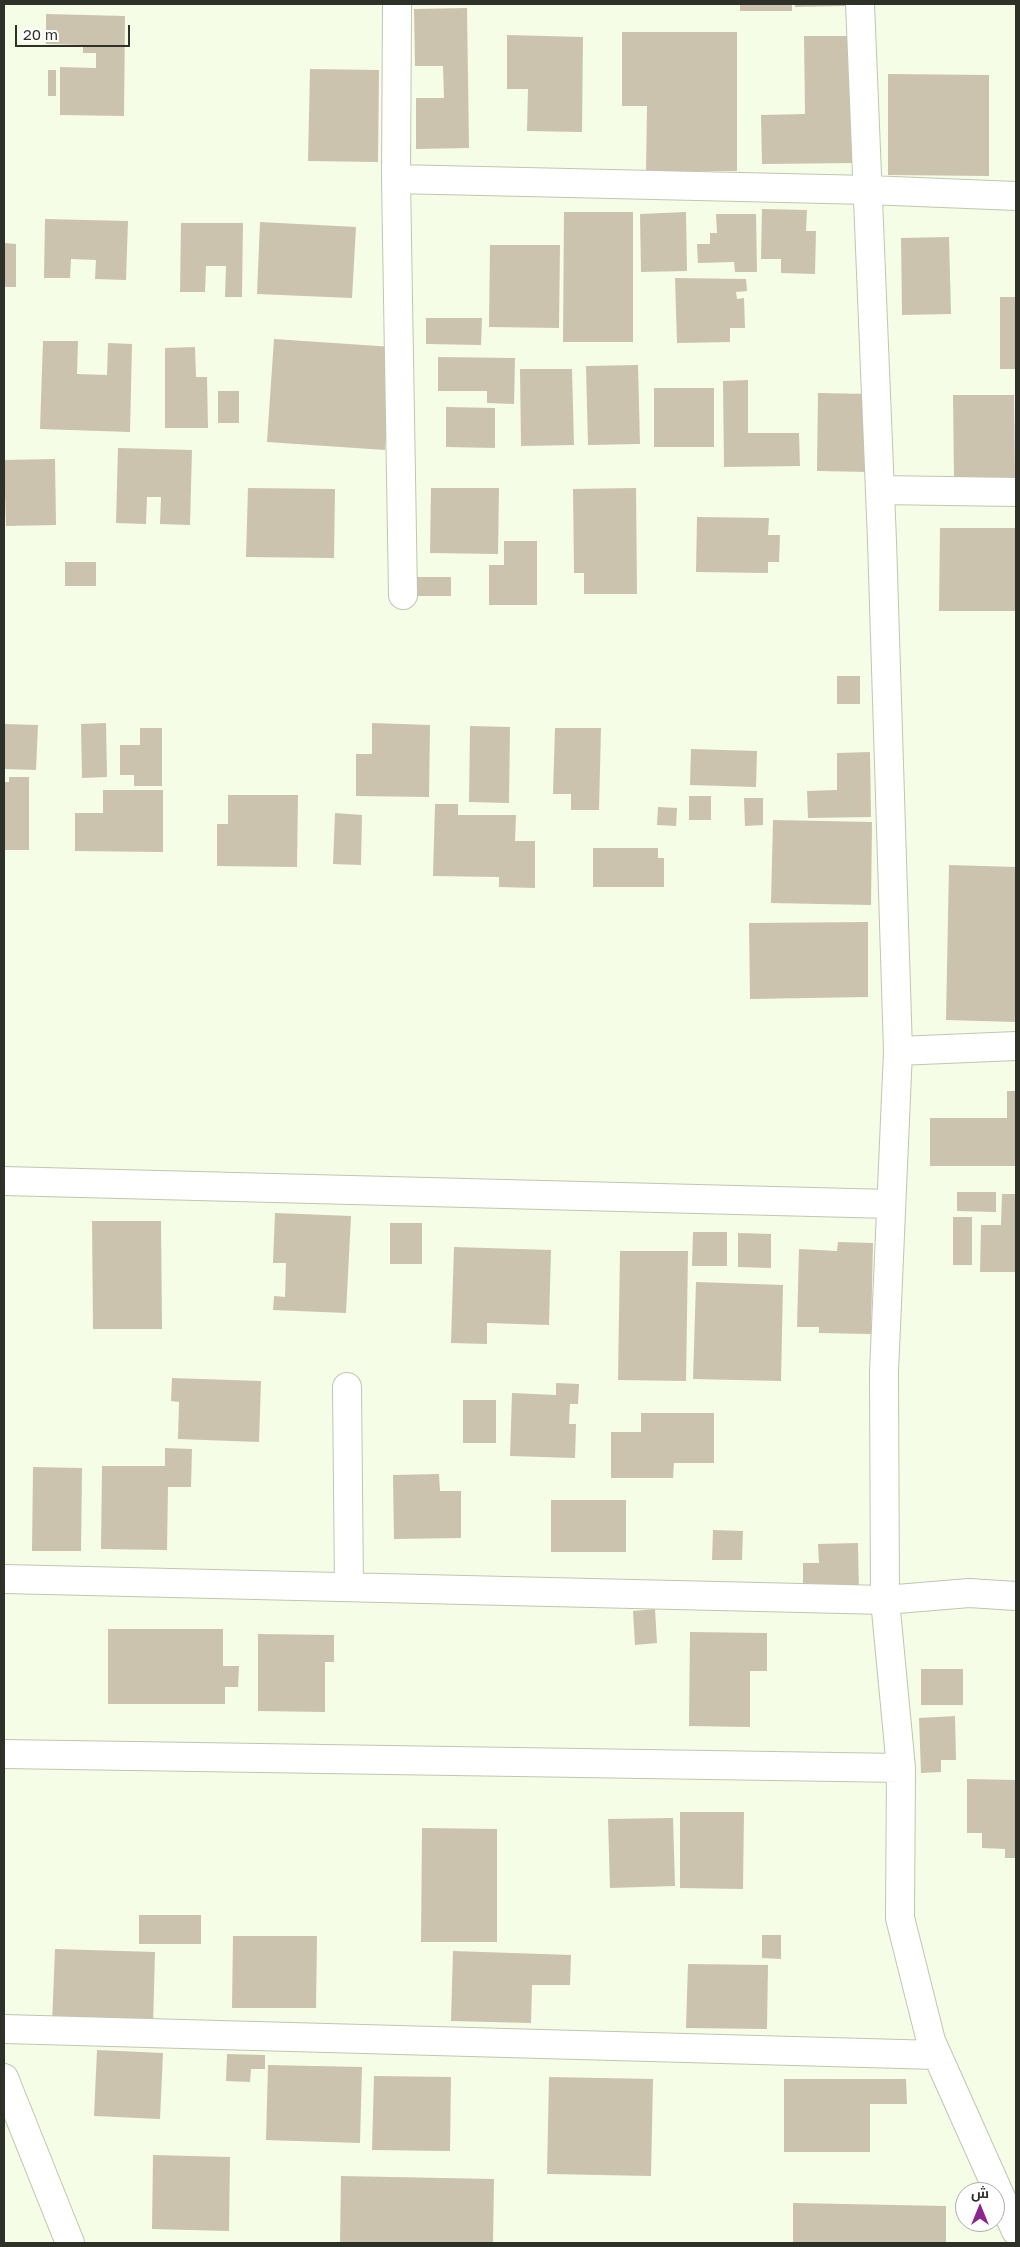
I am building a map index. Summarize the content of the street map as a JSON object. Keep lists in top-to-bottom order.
{
  "scale_bar": "20 m",
  "north": "top"
}
